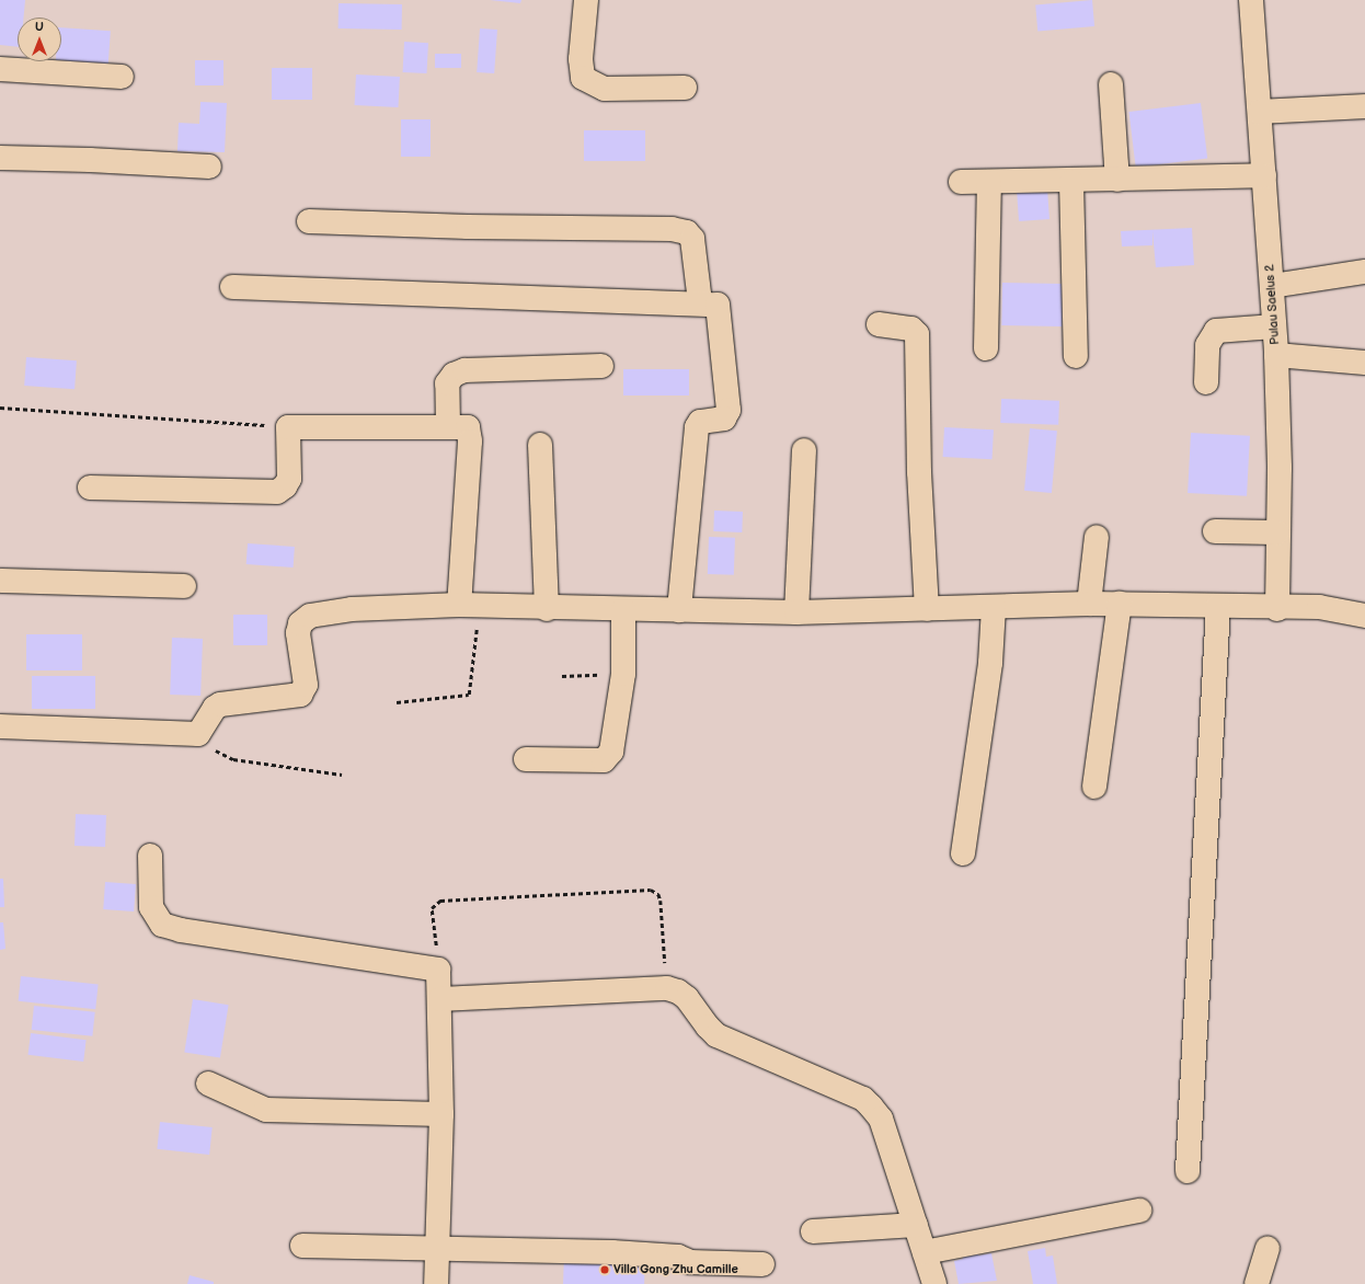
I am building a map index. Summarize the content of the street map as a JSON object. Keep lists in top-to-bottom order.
{
  "streets": {
    "street": ["Pulau Saelus 2"]
  },
  "places": ["Villa Gong Zhu Camille"],
  "north": "top"
}
